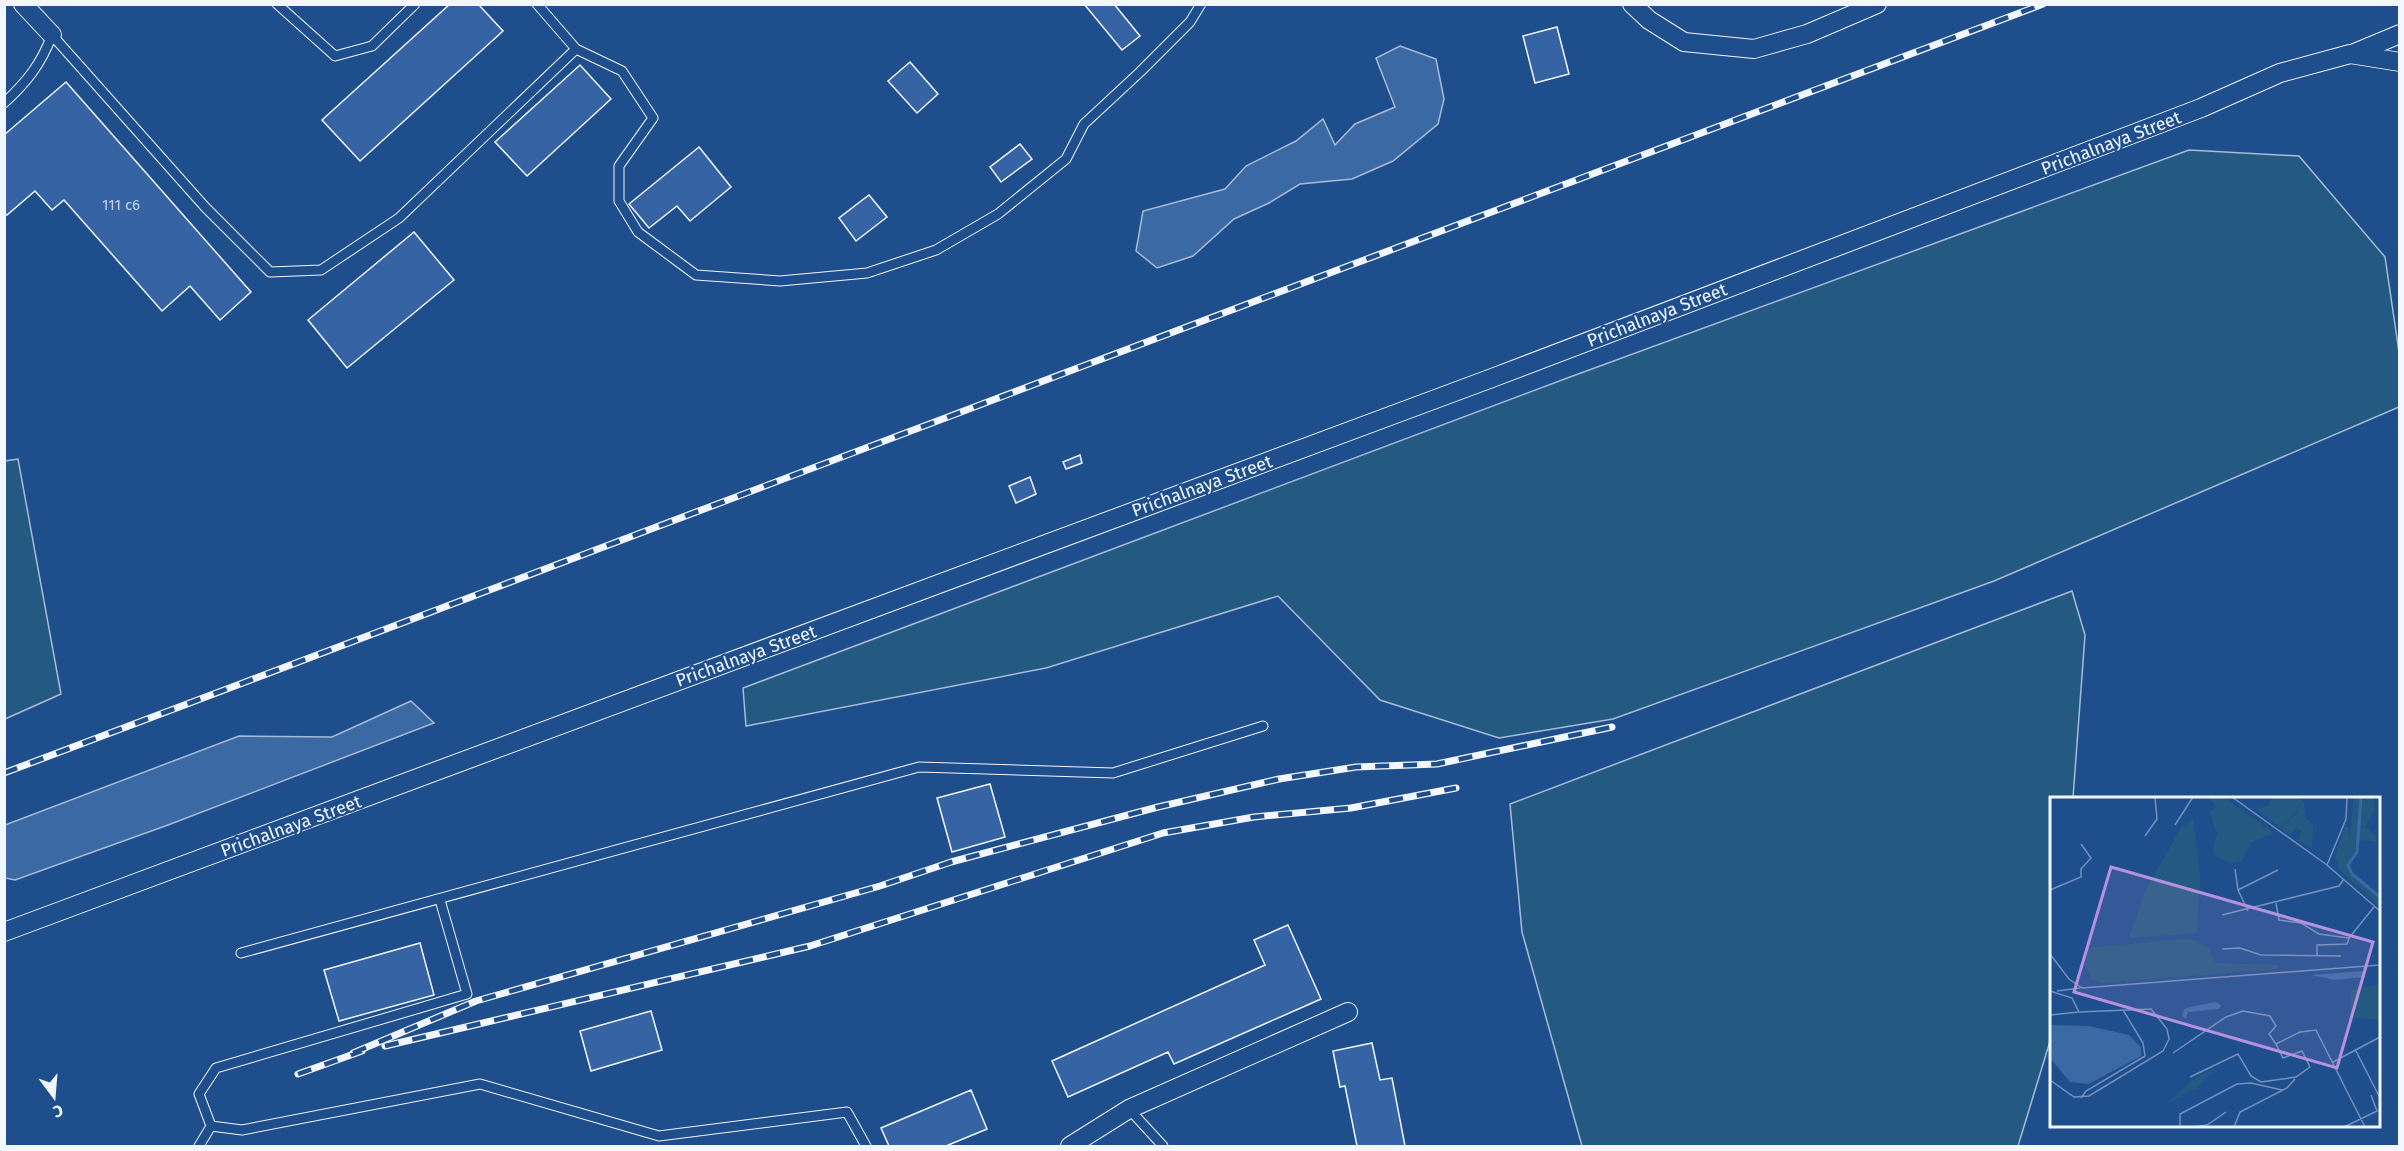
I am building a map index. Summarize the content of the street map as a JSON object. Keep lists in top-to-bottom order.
{
  "streets": {
    "street": ["Prichalnaya Street"]
  },
  "house_numbers": ["111 с6"],
  "north": "bottom"
}
